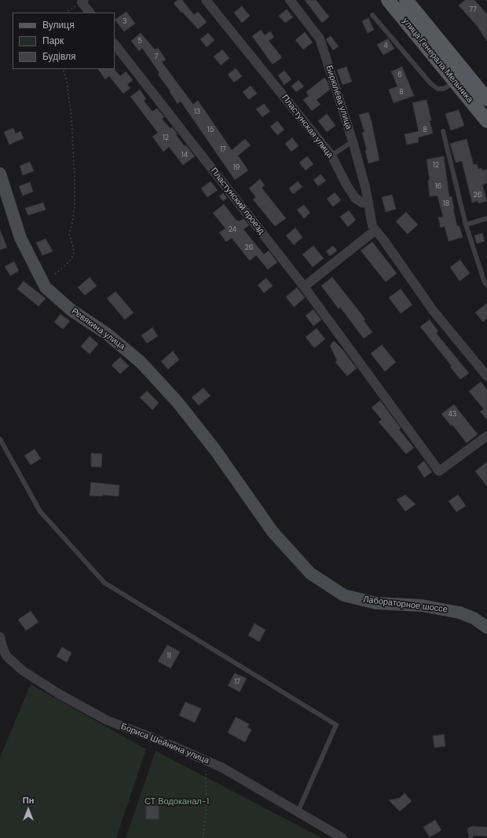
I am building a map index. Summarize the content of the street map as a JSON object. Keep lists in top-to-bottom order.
{
  "streets": {
    "main road": ["улица Генерала Мельника", "Ревякина улица", "Лабораторное шоссе"],
    "street": [
      "Бирюлёва улица",
      "Пластунская улица",
      "Пластунский проезд",
      "Бориса Шейнина улица"
    ]
  },
  "crossings": [
    ["Бирюлёва улица", "Пластунская улица"],
    ["Ревякина улица", "Лабораторное шоссе"]
  ],
  "parks": ["СТ Водоканал-1"],
  "house_numbers": [
    "77",
    "3",
    "5",
    "4",
    "7",
    "6",
    "8",
    "13",
    "15",
    "8",
    "12",
    "17",
    "14",
    "12",
    "19",
    "16",
    "26",
    "18",
    "24",
    "26",
    "43",
    "11",
    "17"
  ],
  "legend": ["Вулиця", "Парк", "Будівля"],
  "north": "top"
}
